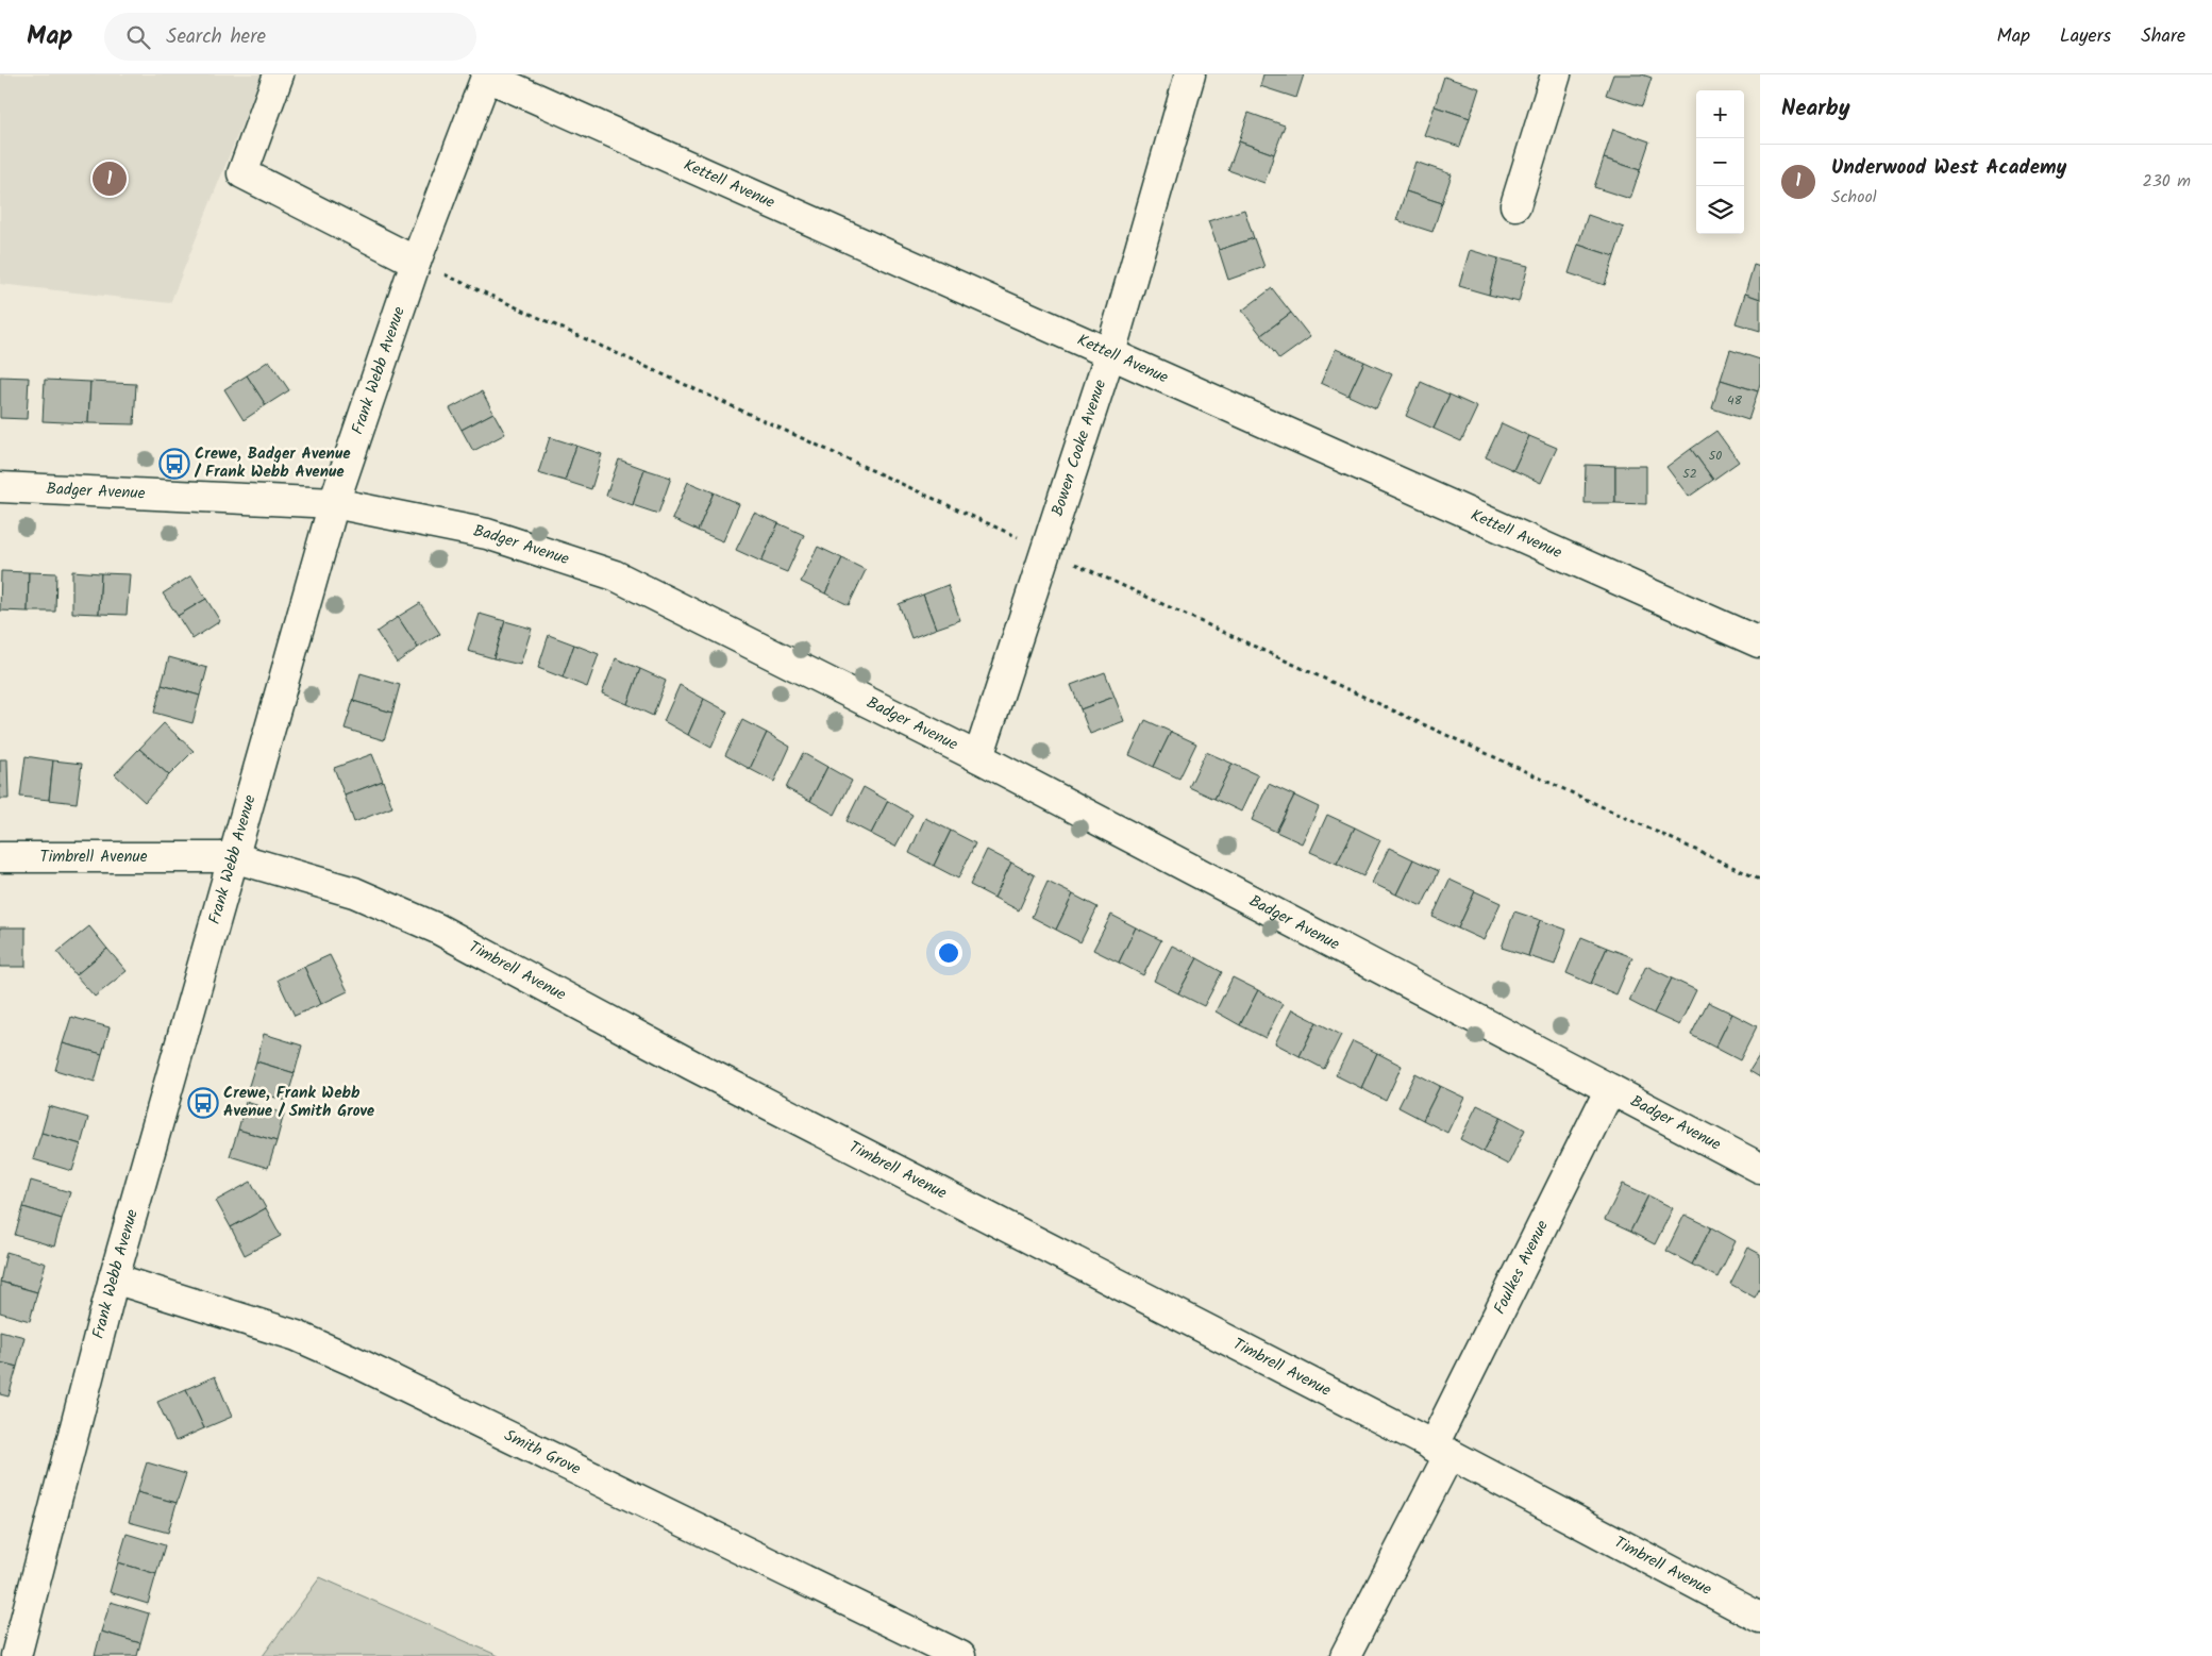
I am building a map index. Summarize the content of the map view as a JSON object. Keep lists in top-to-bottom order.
{
  "streets": {
    "street": [
      "Kettell Avenue",
      "Frank Webb Avenue",
      "Bowen Cooke Avenue",
      "Badger Avenue",
      "Timbrell Avenue",
      "Foulkes Avenue",
      "Smith Grove"
    ]
  },
  "crossings": [
    ["Kettell Avenue", "Frank Webb Avenue"],
    ["Kettell Avenue", "Bowen Cooke Avenue"],
    ["Frank Webb Avenue", "Badger Avenue"],
    ["Frank Webb Avenue", "Timbrell Avenue"],
    ["Frank Webb Avenue", "Smith Grove"],
    ["Bowen Cooke Avenue", "Badger Avenue"],
    ["Badger Avenue", "Foulkes Avenue"],
    ["Timbrell Avenue", "Foulkes Avenue"]
  ],
  "places": {
    "bus stop": ["Crewe, Badger Avenue / Frank Webb Avenue", "Crewe, Frank Webb Avenue / Smith Grove"]
  },
  "house_numbers": ["48", "50", "52"],
  "page": {
    "header": "Map",
    "search": "Search here",
    "nav": ["Map", "Layers", "Share"],
    "heading": "Nearby",
    "map_buttons": ["+", "−"],
    "list": [
      {
        "mark": "1",
        "name": "Underwood West Academy",
        "note": "School",
        "value": "230 m"
      }
    ],
    "pins": "1"
  }
}
